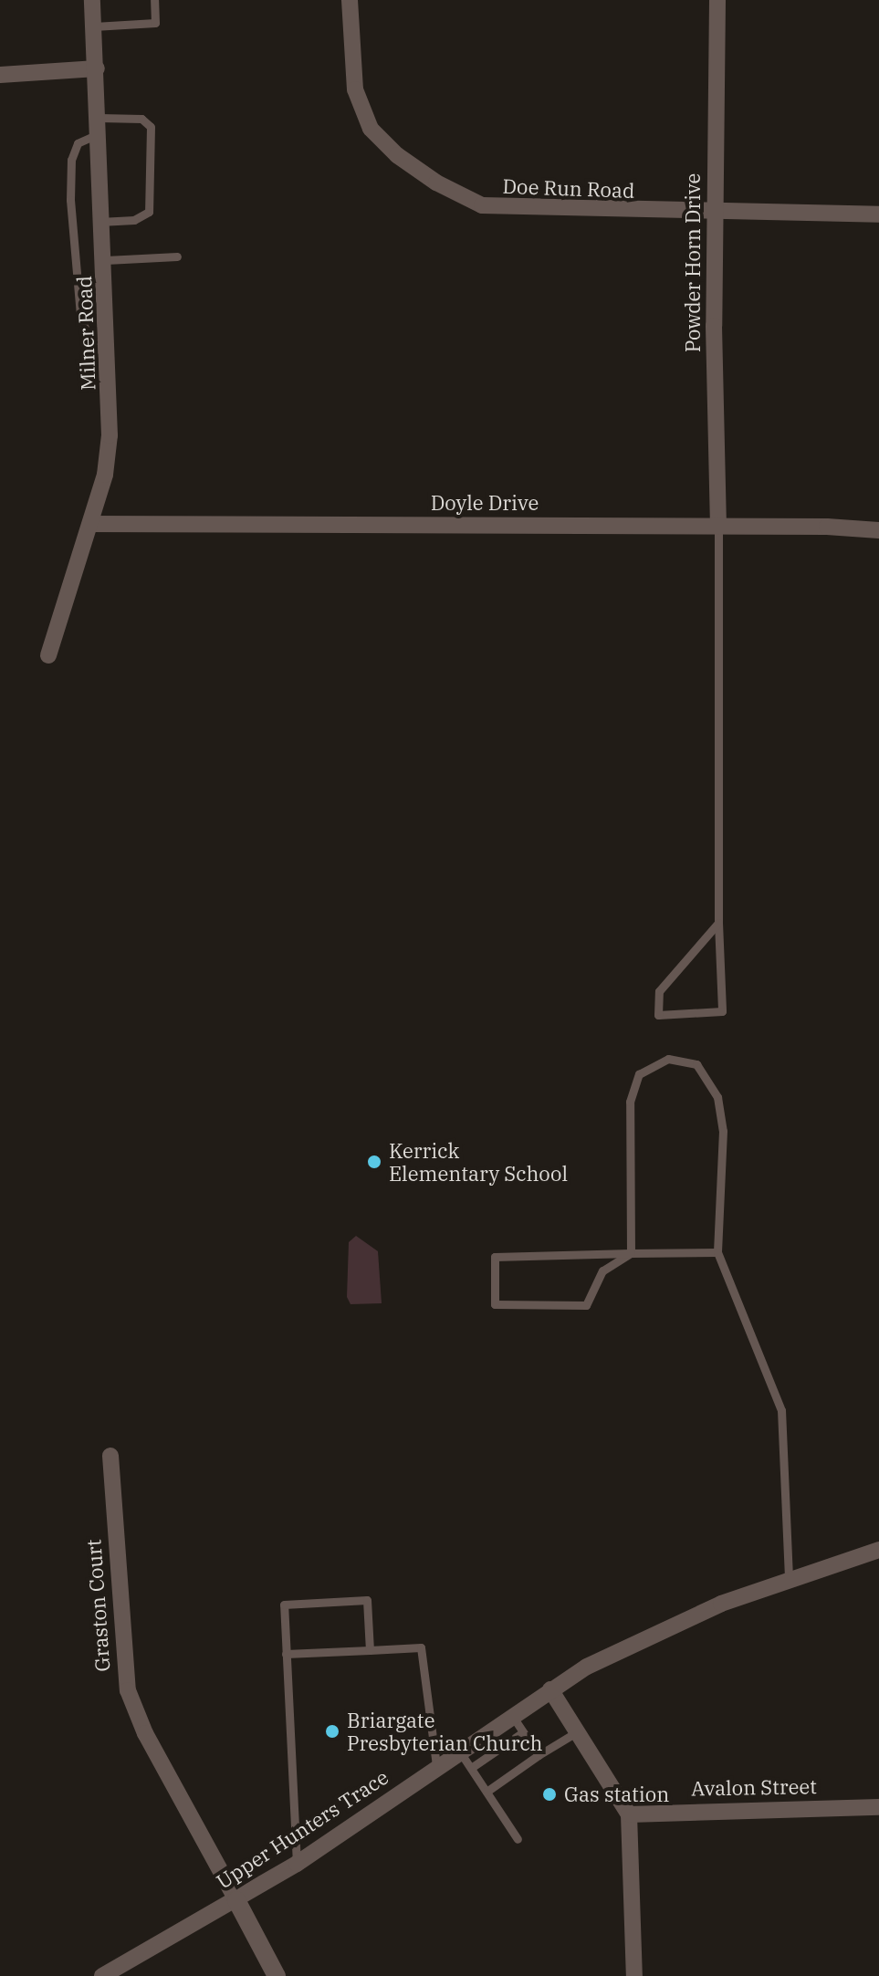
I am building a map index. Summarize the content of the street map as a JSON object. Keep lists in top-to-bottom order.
{
  "streets": {
    "street": [
      "Doe Run Road",
      "Powder Horn Drive",
      "Milner Road",
      "Doyle Drive",
      "Graston Court",
      "Avalon Street",
      "Upper Hunters Trace"
    ]
  },
  "crossings": [
    ["Doe Run Road", "Powder Horn Drive"],
    ["Powder Horn Drive", "Doyle Drive"],
    ["Milner Road", "Doyle Drive"],
    ["Graston Court", "Upper Hunters Trace"]
  ],
  "places": ["Kerrick Elementary School", "Briargate Presbyterian Church", "Gas station"]
}
